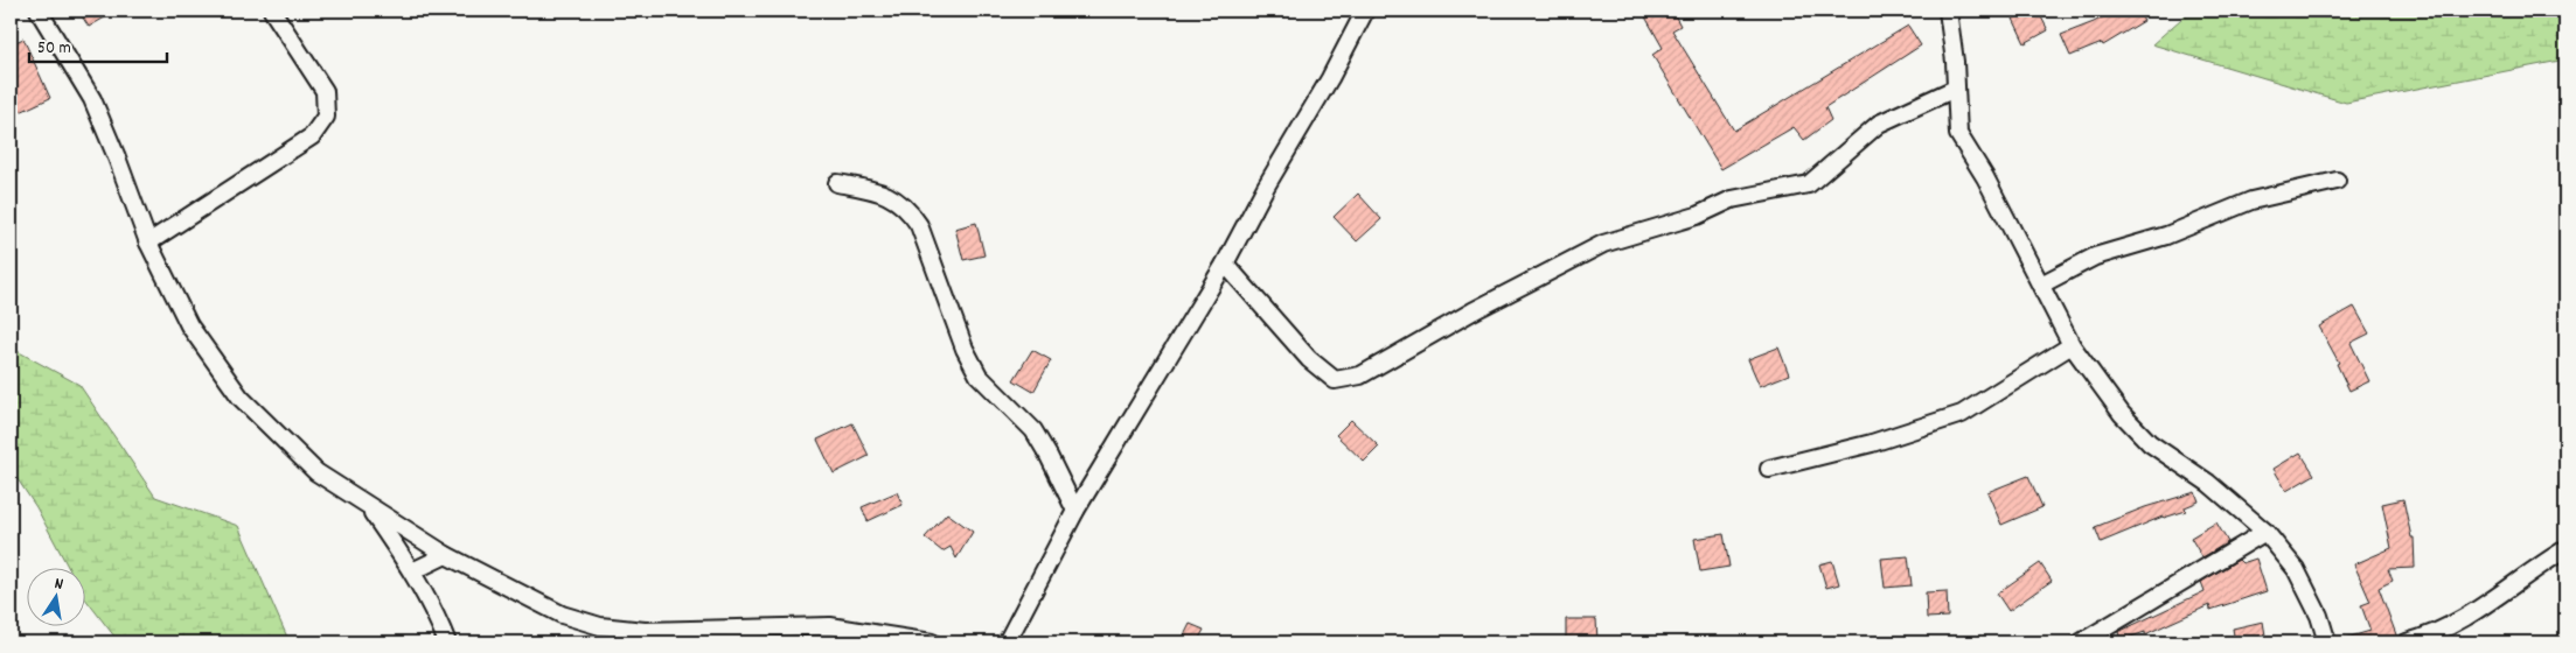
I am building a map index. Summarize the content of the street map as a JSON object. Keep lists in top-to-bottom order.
{
  "scale_bar": "50 m",
  "north": "top"
}
